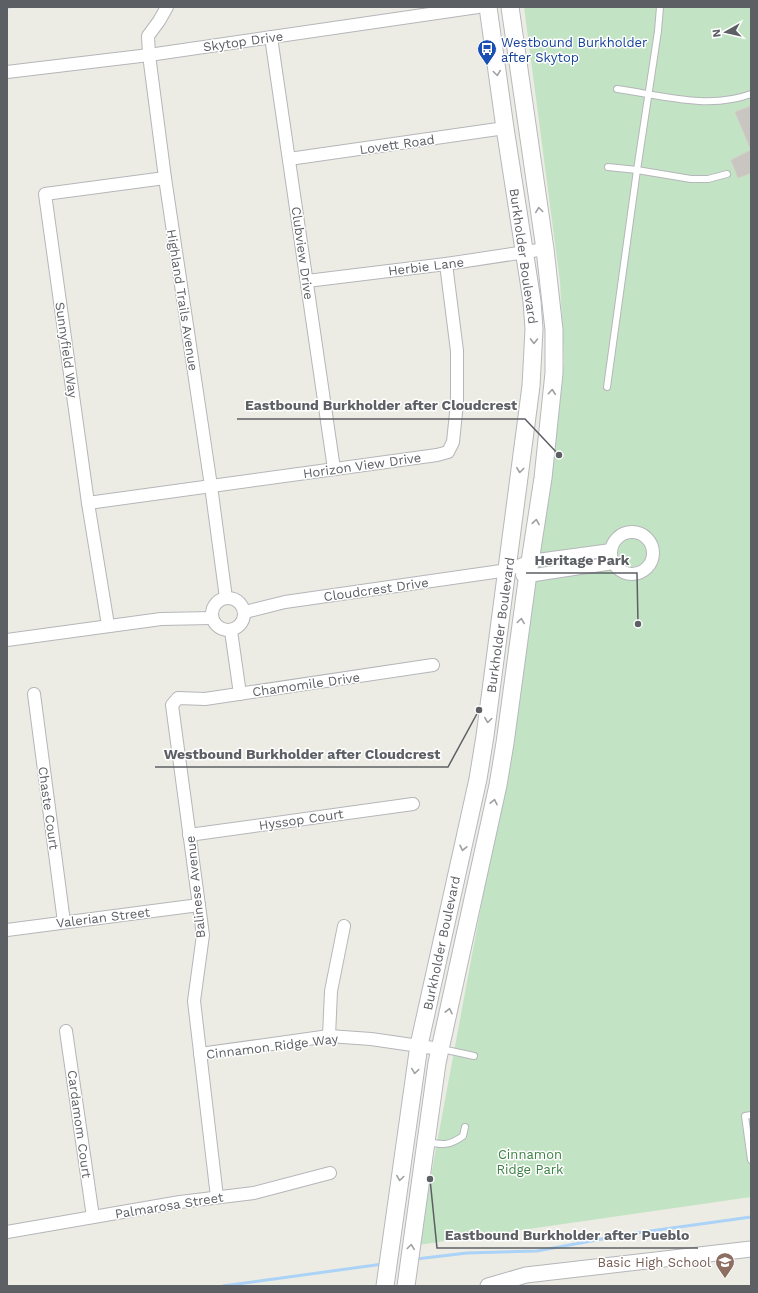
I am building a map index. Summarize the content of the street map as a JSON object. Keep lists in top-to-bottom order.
{
  "streets": {
    "main road": ["Burkholder Boulevard"],
    "street": [
      "Skytop Drive",
      "Lovett Road",
      "Clubview Drive",
      "Herbie Lane",
      "Highland Trails Avenue",
      "Sunnyfield Way",
      "Horizon View Drive",
      "Cloudcrest Drive",
      "Chamomile Drive",
      "Chaste Court",
      "Hyssop Court",
      "Balinese Avenue",
      "Valerian Street",
      "Cinnamon Ridge Way",
      "Cardamom Court",
      "Palmarosa Street"
    ]
  },
  "crossings": [
    ["Skytop Drive", "Clubview Drive"],
    ["Skytop Drive", "Highland Trails Avenue"],
    ["Lovett Road", "Clubview Drive"],
    ["Lovett Road", "Burkholder Boulevard"],
    ["Clubview Drive", "Herbie Lane"],
    ["Clubview Drive", "Horizon View Drive"],
    ["Burkholder Boulevard", "Herbie Lane"],
    ["Burkholder Boulevard", "Cloudcrest Drive"],
    ["Burkholder Boulevard", "Cinnamon Ridge Way"],
    ["Herbie Lane", "Horizon View Drive"],
    ["Highland Trails Avenue", "Sunnyfield Way"],
    ["Highland Trails Avenue", "Horizon View Drive"],
    ["Highland Trails Avenue", "Cloudcrest Drive"],
    ["Sunnyfield Way", "Horizon View Drive"],
    ["Chamomile Drive", "Balinese Avenue"],
    ["Chaste Court", "Valerian Street"],
    ["Hyssop Court", "Balinese Avenue"],
    ["Balinese Avenue", "Valerian Street"],
    ["Balinese Avenue", "Cinnamon Ridge Way"],
    ["Balinese Avenue", "Palmarosa Street"],
    ["Cardamom Court", "Palmarosa Street"]
  ],
  "parks": ["Cinnamon Ridge Park"],
  "places": {
    "bus stop": ["Westbound Burkholder after Skytop"],
    "other": [
      "Eastbound Burkholder after Cloudcrest",
      "Heritage Park",
      "Westbound Burkholder after Cloudcrest",
      "Eastbound Burkholder after Pueblo"
    ],
    "school or university": ["Basic High School"]
  },
  "north": "left"
}
